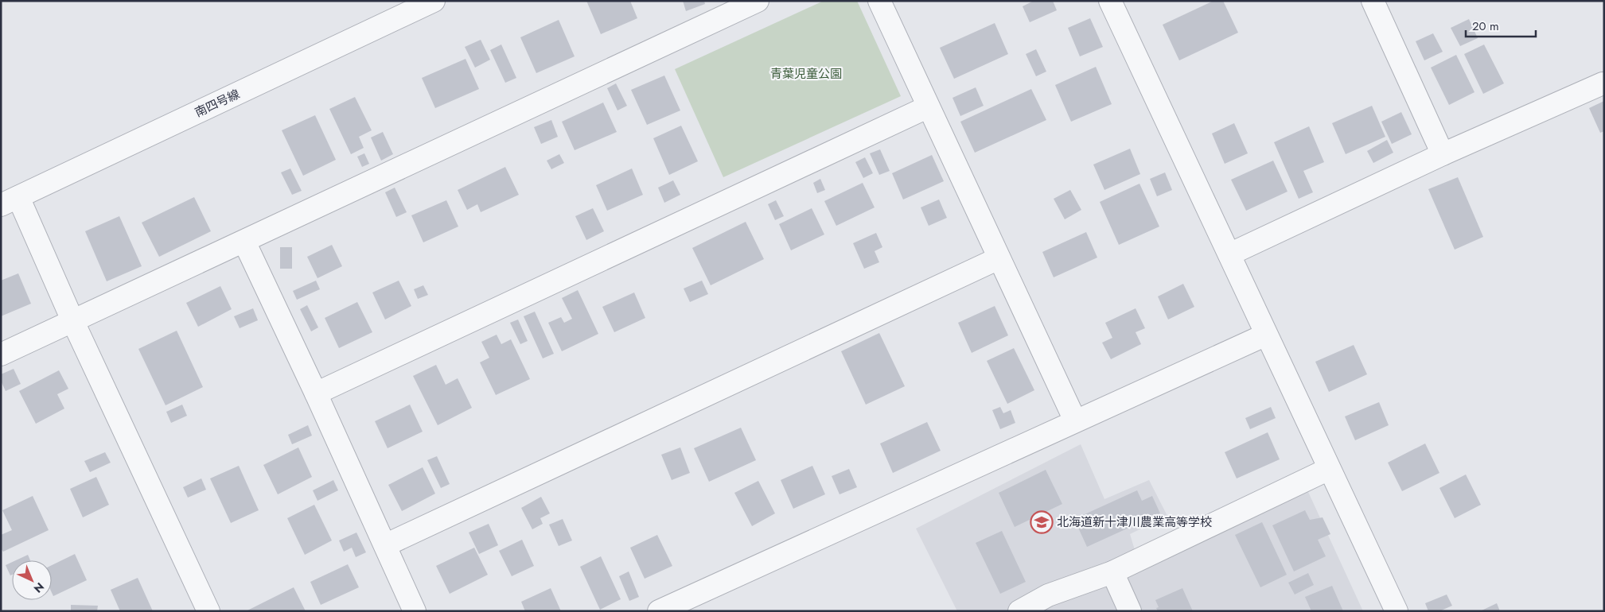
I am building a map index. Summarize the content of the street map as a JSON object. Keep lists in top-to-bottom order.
{
  "streets": {
    "street": ["南四号線"]
  },
  "parks": ["青葉児童公園"],
  "places": {
    "school or university": ["北海道新十津川農業高等学校"]
  },
  "scale_bar": "20 m",
  "north": "bottom right"
}
